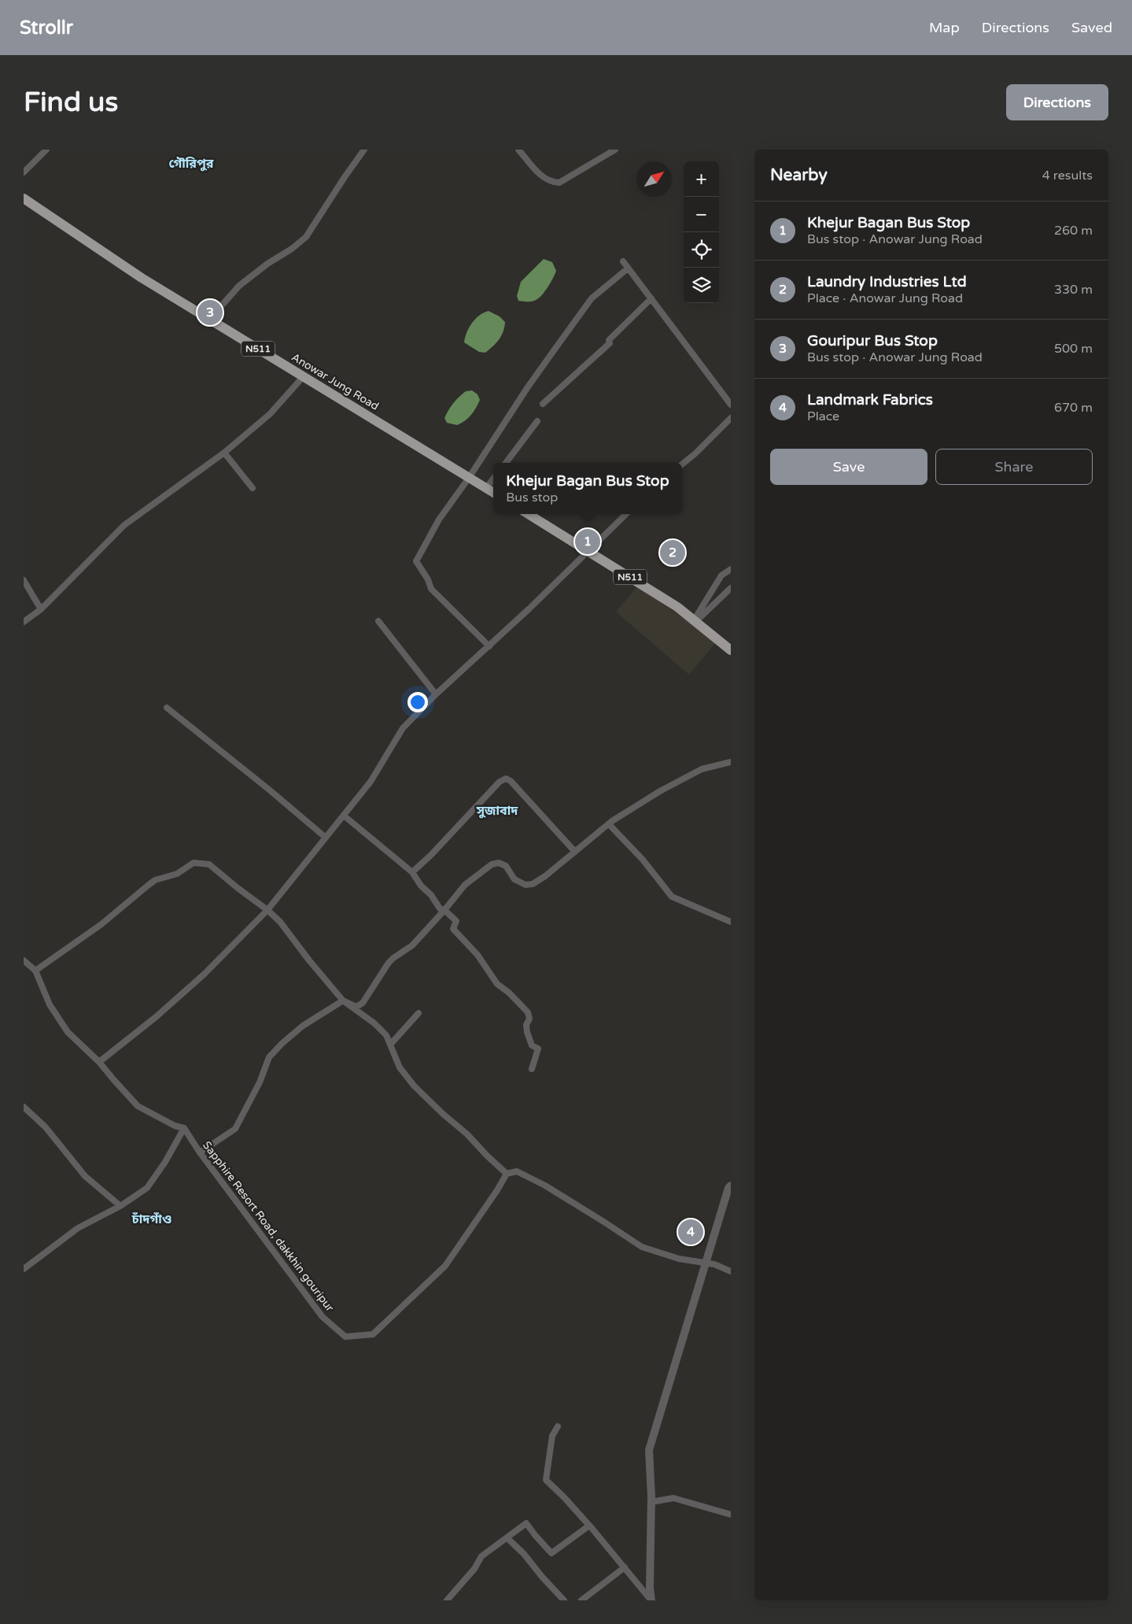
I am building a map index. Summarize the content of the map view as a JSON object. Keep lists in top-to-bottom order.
{
  "streets": {
    "highway": ["N511", "Anowar Jung Road"],
    "street": ["Sapphire Resort Road, dakkhin gouripur"]
  },
  "districts": ["গৌরিপুর", "সুজাবাদ", "চাঁদগাঁও"],
  "north": "top right",
  "page": {
    "header": "Strollr",
    "nav": ["Map", "Directions", "Saved"],
    "buttons": [
      "Directions",
      ["Save", "Share"]
    ],
    "title": "Find us",
    "heading": ["Nearby", "4 results"],
    "map_buttons": ["+", "−"],
    "list": [
      {
        "mark": "1",
        "name": "Khejur Bagan Bus Stop",
        "note": "Bus stop · Anowar Jung Road",
        "value": "260 m"
      },
      {
        "mark": "2",
        "name": "Laundry Industries Ltd",
        "note": "Place · Anowar Jung Road",
        "value": "330 m"
      },
      {
        "mark": "3",
        "name": "Gouripur Bus Stop",
        "note": "Bus stop · Anowar Jung Road",
        "value": "500 m"
      },
      {
        "mark": "4",
        "name": "Landmark Fabrics",
        "note": "Place",
        "value": "670 m"
      }
    ],
    "pins": [
      "3",
      "1",
      "2",
      "4"
    ],
    "popup": ["Khejur Bagan Bus Stop", "Bus stop"]
  }
}
